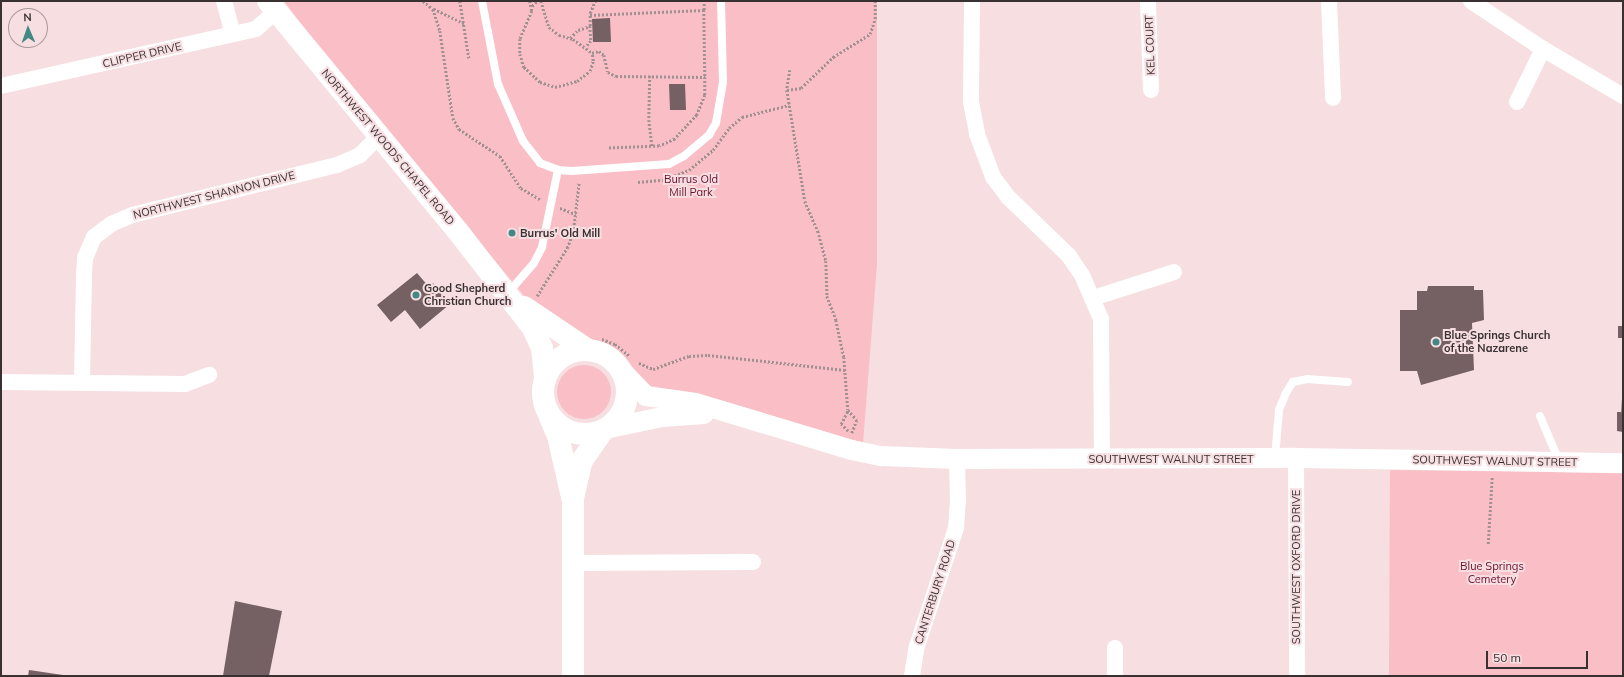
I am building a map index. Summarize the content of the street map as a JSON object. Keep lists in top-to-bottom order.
{
  "streets": {
    "main road": ["NORTHWEST WOODS CHAPEL ROAD"],
    "street": [
      "KEL COURT",
      "CLIPPER DRIVE",
      "NORTHWEST SHANNON DRIVE",
      "SOUTHWEST WALNUT STREET",
      "SOUTHWEST OXFORD DRIVE",
      "CANTERBURY ROAD"
    ]
  },
  "crossings": [
    ["CLIPPER DRIVE", "NORTHWEST WOODS CHAPEL ROAD"],
    ["NORTHWEST WOODS CHAPEL ROAD", "NORTHWEST SHANNON DRIVE"],
    ["NORTHWEST WOODS CHAPEL ROAD", "SOUTHWEST WALNUT STREET"],
    ["SOUTHWEST WALNUT STREET", "SOUTHWEST OXFORD DRIVE"],
    ["SOUTHWEST WALNUT STREET", "CANTERBURY ROAD"]
  ],
  "parks": ["Burrus Old Mill Park", "Blue Springs Cemetery"],
  "places": ["Burrus' Old Mill", "Good Shepherd Christian Church", "Blue Springs Church of the Nazarene"],
  "scale_bar": "50 m",
  "north": "top"
}
